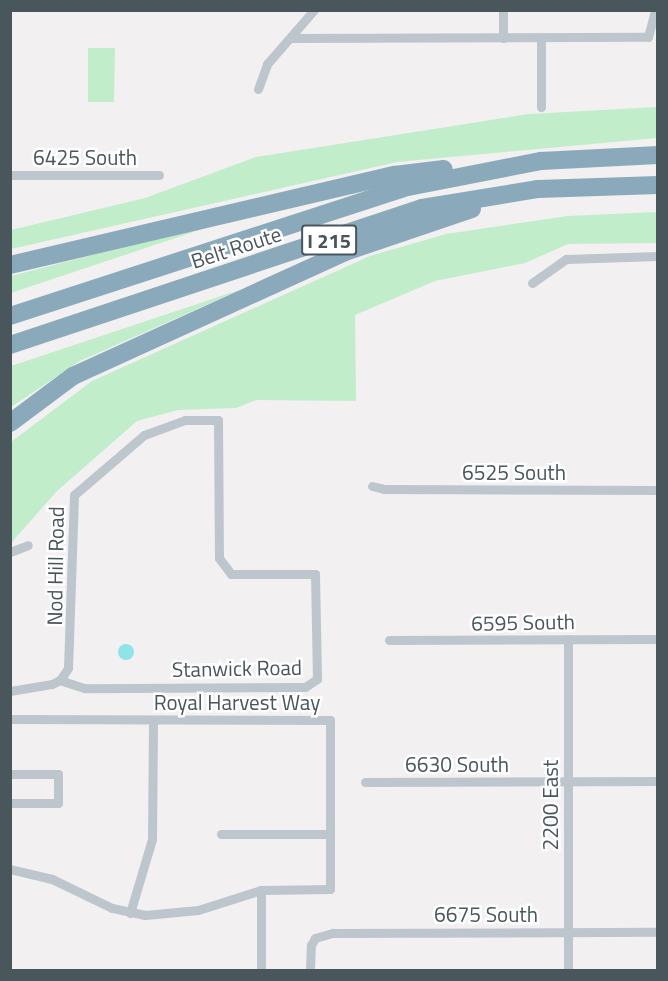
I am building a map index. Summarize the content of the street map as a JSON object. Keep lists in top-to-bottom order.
{
  "streets": {
    "highway": ["I 215", "Belt Route"],
    "street": [
      "6425 South",
      "6525 South",
      "Nod Hill Road",
      "6595 South",
      "Stanwick Road",
      "Royal Harvest Way",
      "6630 South",
      "2200 East",
      "6675 South"
    ]
  },
  "crossings": [
    ["Nod Hill Road", "Stanwick Road"],
    ["6595 South", "2200 East"],
    ["6630 South", "2200 East"],
    ["2200 East", "6675 South"]
  ]
}
